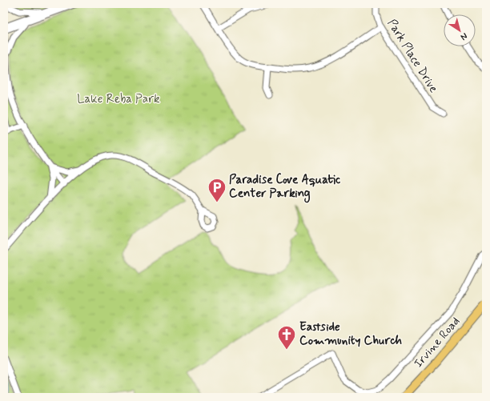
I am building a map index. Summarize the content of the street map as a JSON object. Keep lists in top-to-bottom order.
{
  "streets": {
    "main road": ["Irvine Road"],
    "street": ["Park Place Drive"]
  },
  "parks": ["Lake Reba Park"],
  "places": {
    "parking": ["Paradise Cove Aquatic Center Parking"],
    "church": ["Eastside Community Church"]
  },
  "north": "bottom right"
}
